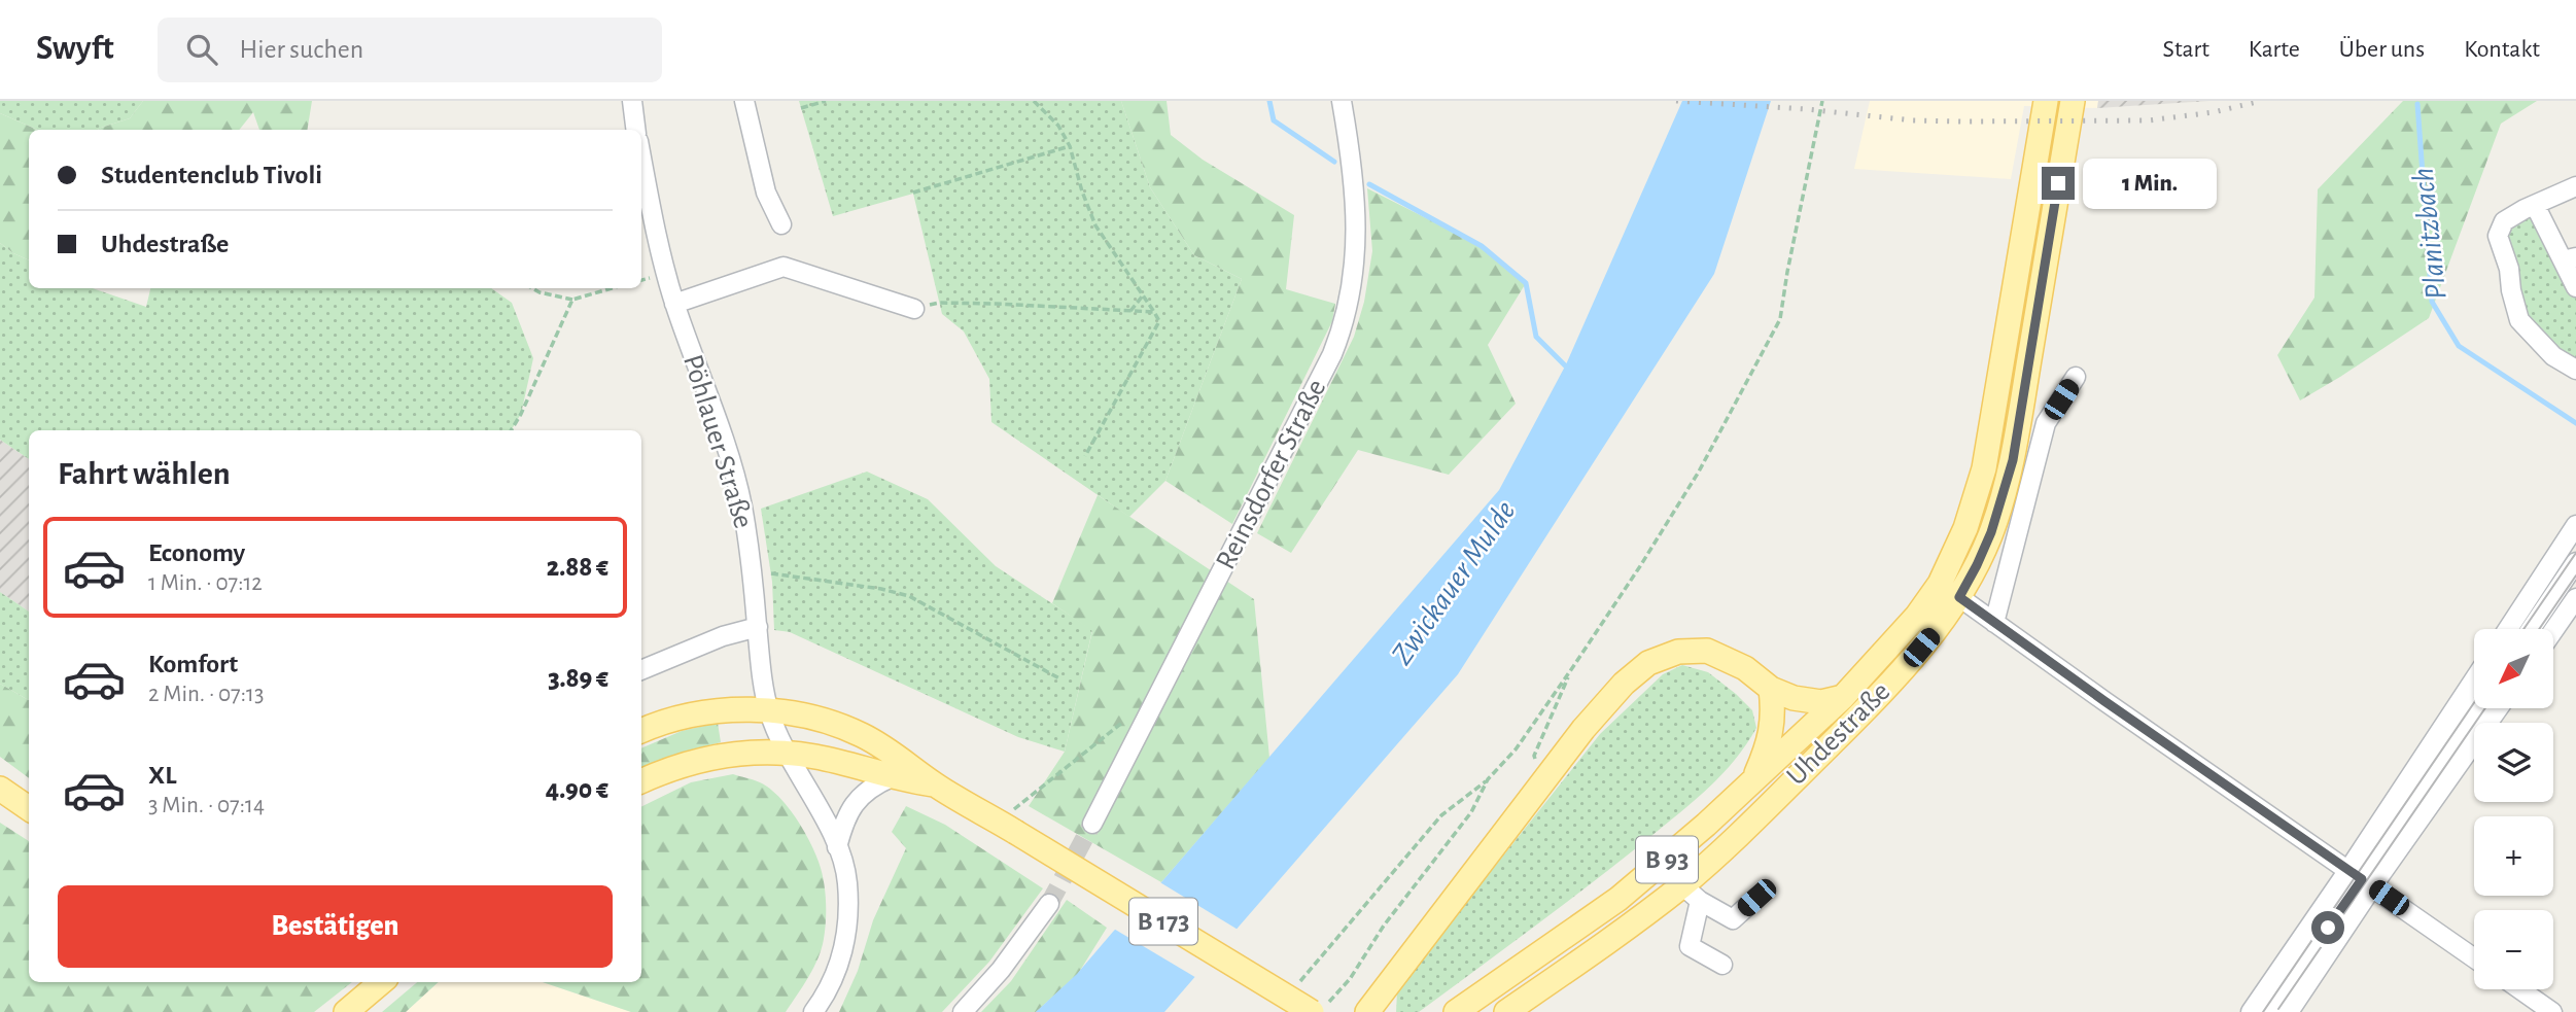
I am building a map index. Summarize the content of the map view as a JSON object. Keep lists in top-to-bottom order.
{
  "streets": {
    "main road": ["Uhdestraße", "B 93", "B 173"],
    "street": ["Pöhlauer Straße", "Reinsdorfer Straße"]
  },
  "crossings": [
    ["Pöhlauer Straße", "B 173"]
  ],
  "water": ["Planitzbach", "Zwickauer Mulde"],
  "north": "bottom left",
  "page": {
    "header": "Swyft",
    "search": "Hier suchen",
    "nav": [
      "Start",
      "Karte",
      "Über uns",
      "Kontakt"
    ],
    "banner": ["Studentenclub Tivoli", "Uhdestraße"],
    "bubble": "1 Min.",
    "heading": "Fahrt wählen",
    "list": [
      {
        "name": "Economy",
        "note": "1 Min. · 07:12",
        "value": "2.88 €"
      },
      {
        "name": "Komfort",
        "note": "2 Min. · 07:13",
        "value": "3.89 €"
      },
      {
        "name": "XL",
        "note": "3 Min. · 07:14",
        "value": "4.90 €"
      }
    ],
    "map_buttons": ["+", "−"],
    "buttons": "Bestätigen"
  }
}
